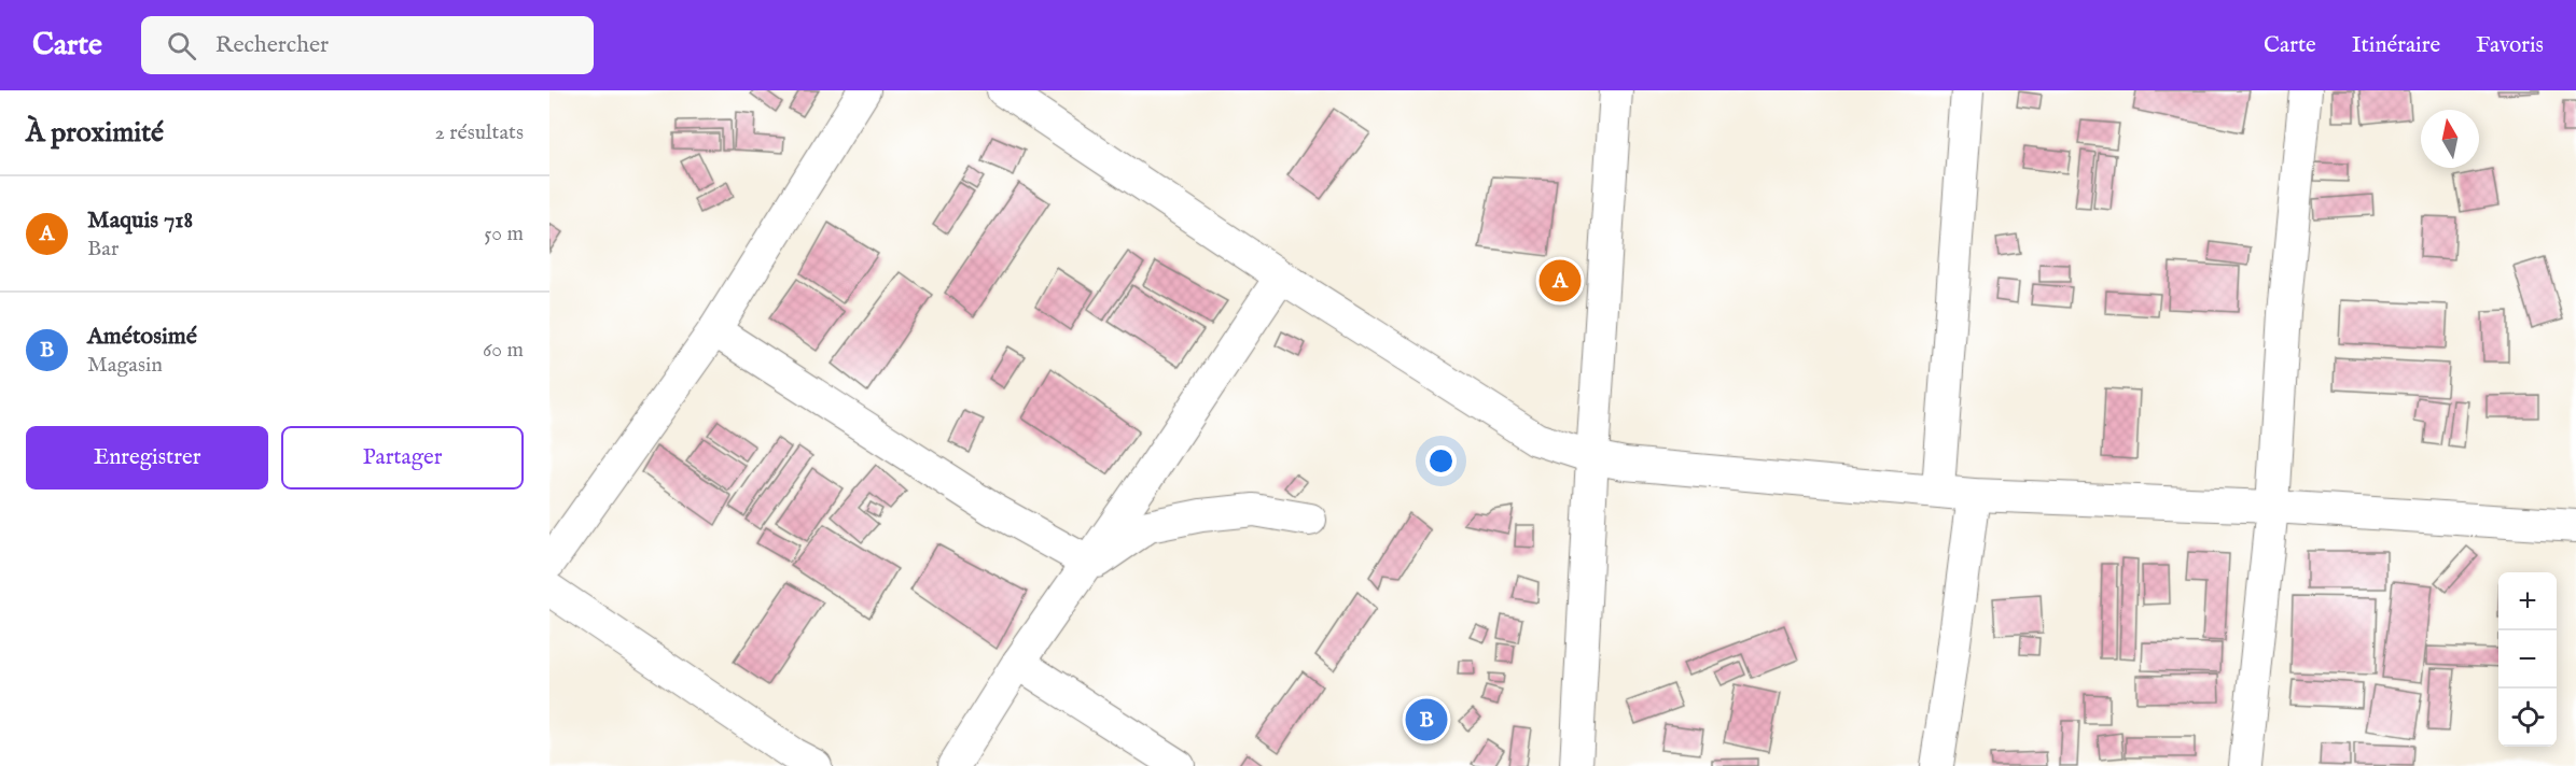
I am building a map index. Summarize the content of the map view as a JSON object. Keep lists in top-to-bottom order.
{
  "north": "top",
  "page": {
    "header": "Carte",
    "search": "Rechercher",
    "nav": ["Carte", "Itinéraire", "Favoris"],
    "heading": ["À proximité", "2 résultats"],
    "list": [
      {
        "mark": "A",
        "name": "Maquis 718",
        "note": "Bar",
        "value": "50 m"
      },
      {
        "mark": "B",
        "name": "Amétosimé",
        "note": "Magasin",
        "value": "60 m"
      }
    ],
    "pins": ["A", "B"],
    "buttons": ["Enregistrer", "Partager"],
    "map_buttons": ["+", "−"]
  }
}
